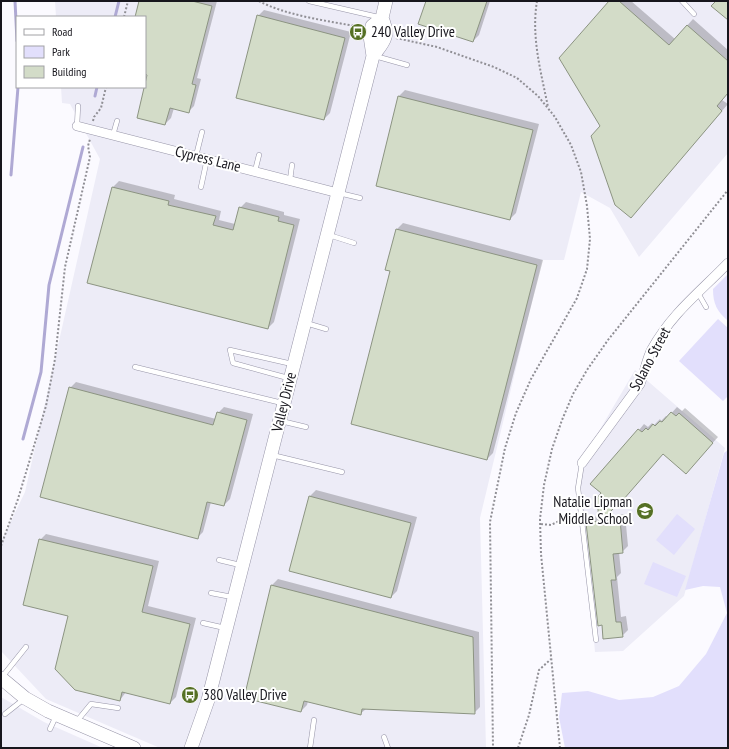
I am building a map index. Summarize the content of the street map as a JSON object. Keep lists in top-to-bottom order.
{
  "streets": {
    "main road": ["Valley Drive"],
    "street": ["Cypress Lane", "Solano Street"]
  },
  "crossings": [
    ["Cypress Lane", "Valley Drive"]
  ],
  "places": {
    "bus stop": ["240 Valley Drive", "380 Valley Drive"],
    "school or university": ["Natalie Lipman Middle School"]
  },
  "legend": ["Road", "Park", "Building"]
}
